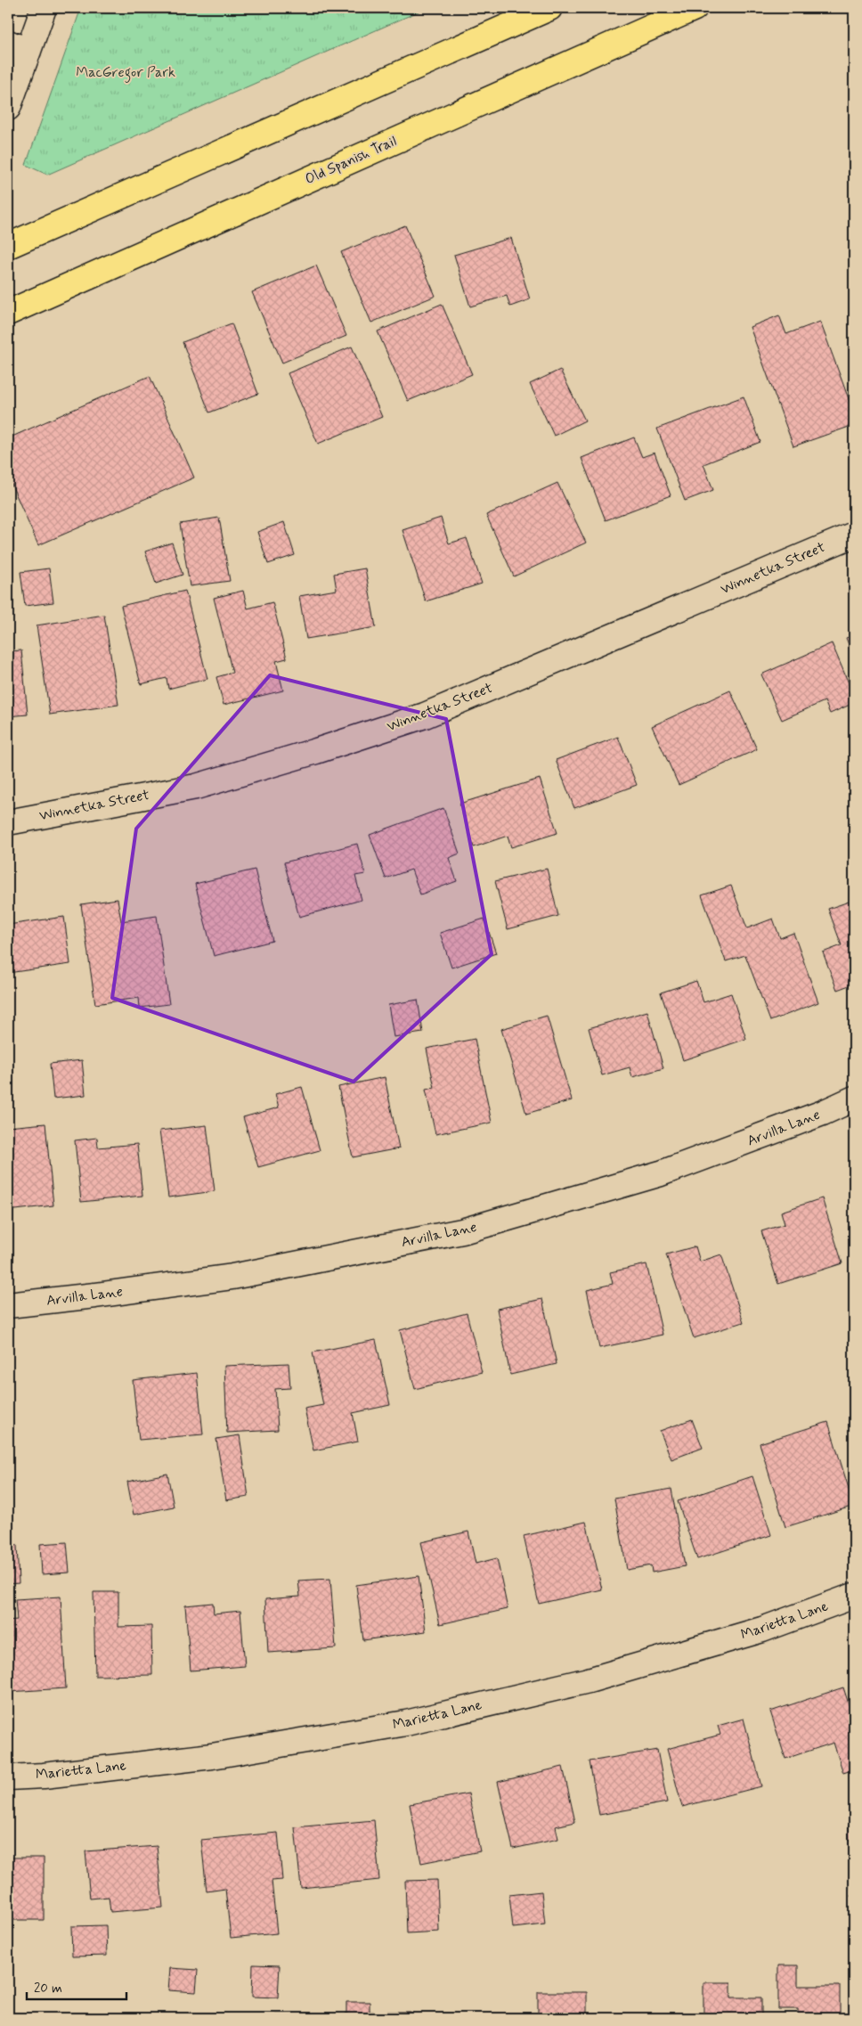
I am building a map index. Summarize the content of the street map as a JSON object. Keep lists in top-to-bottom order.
{
  "streets": {
    "main road": ["Old Spanish Trail"],
    "street": ["Winnetka Street", "Arvilla Lane", "Marietta Lane"]
  },
  "parks": ["MacGregor Park"],
  "scale_bar": "20 m"
}
